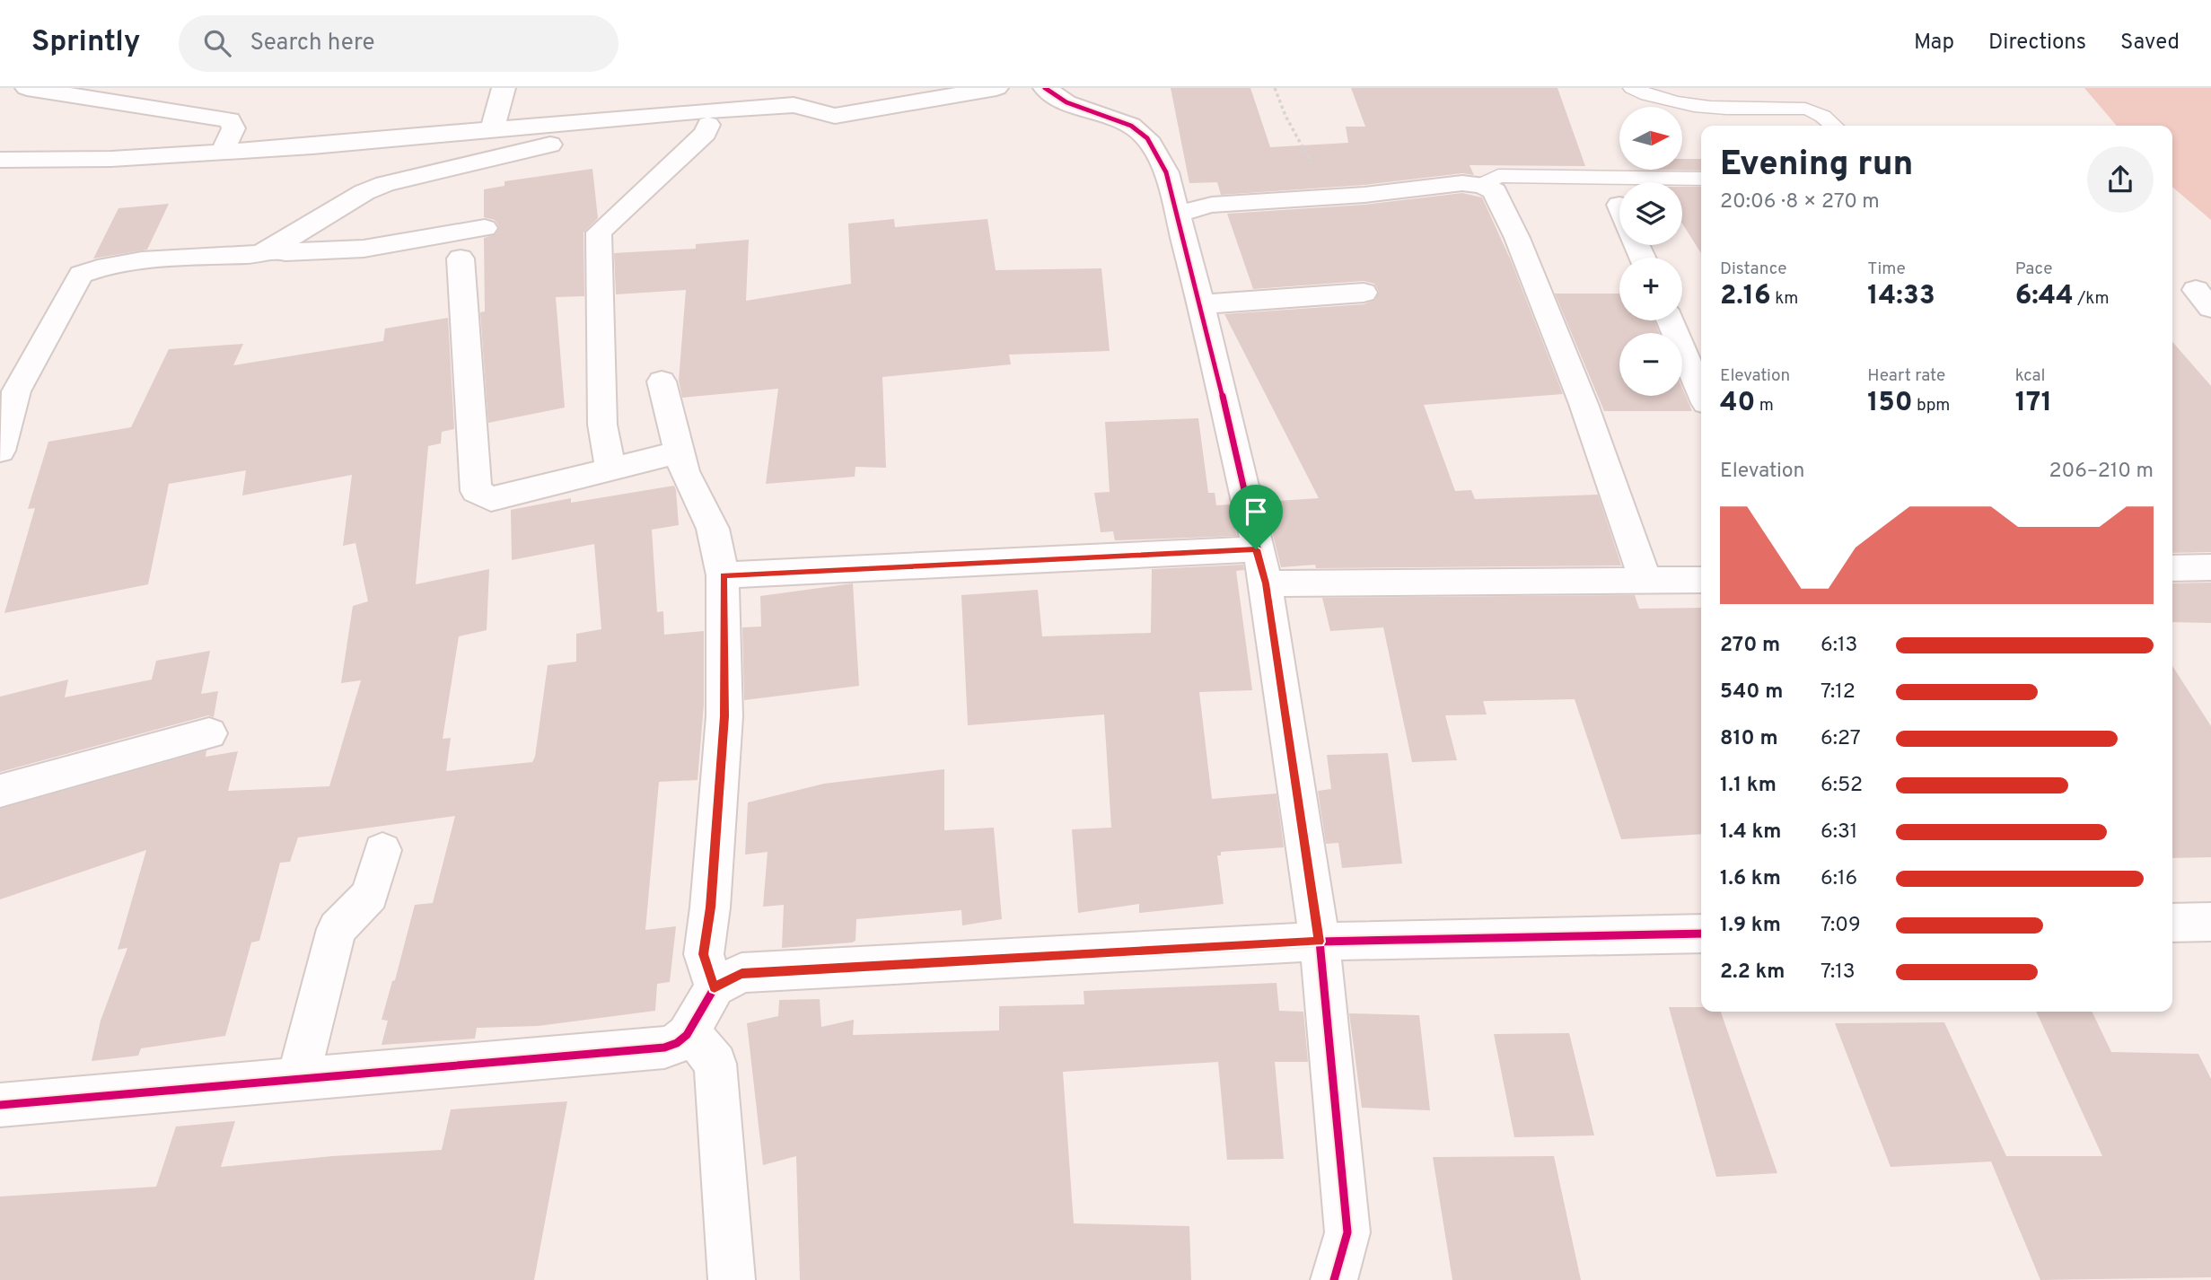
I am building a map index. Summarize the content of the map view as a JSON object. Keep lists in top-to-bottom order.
{
  "north": "right",
  "page": {
    "header": "Sprintly",
    "search": "Search here",
    "nav": ["Map", "Directions", "Saved"],
    "map_buttons": ["+", "−"],
    "heading": ["Evening run", "20:06 · 8 × 270 m"],
    "stats": [
      ["Distance", "2.16 km"],
      ["Time", "14:33"],
      ["Pace", "6:44 /km"],
      ["Elevation", "40 m"],
      ["Heart rate", "150 bpm"],
      ["kcal", "171"]
    ],
    "chart": ["Elevation", "206–210 m"],
    "list": [
      {
        "name": "270 m",
        "note": "6:13"
      },
      {
        "name": "540 m",
        "note": "7:12"
      },
      {
        "name": "810 m",
        "note": "6:27"
      },
      {
        "name": "1.1 km",
        "note": "6:52"
      },
      {
        "name": "1.4 km",
        "note": "6:31"
      },
      {
        "name": "1.6 km",
        "note": "6:16"
      },
      {
        "name": "1.9 km",
        "note": "7:09"
      },
      {
        "name": "2.2 km",
        "note": "7:13"
      }
    ]
  }
}
